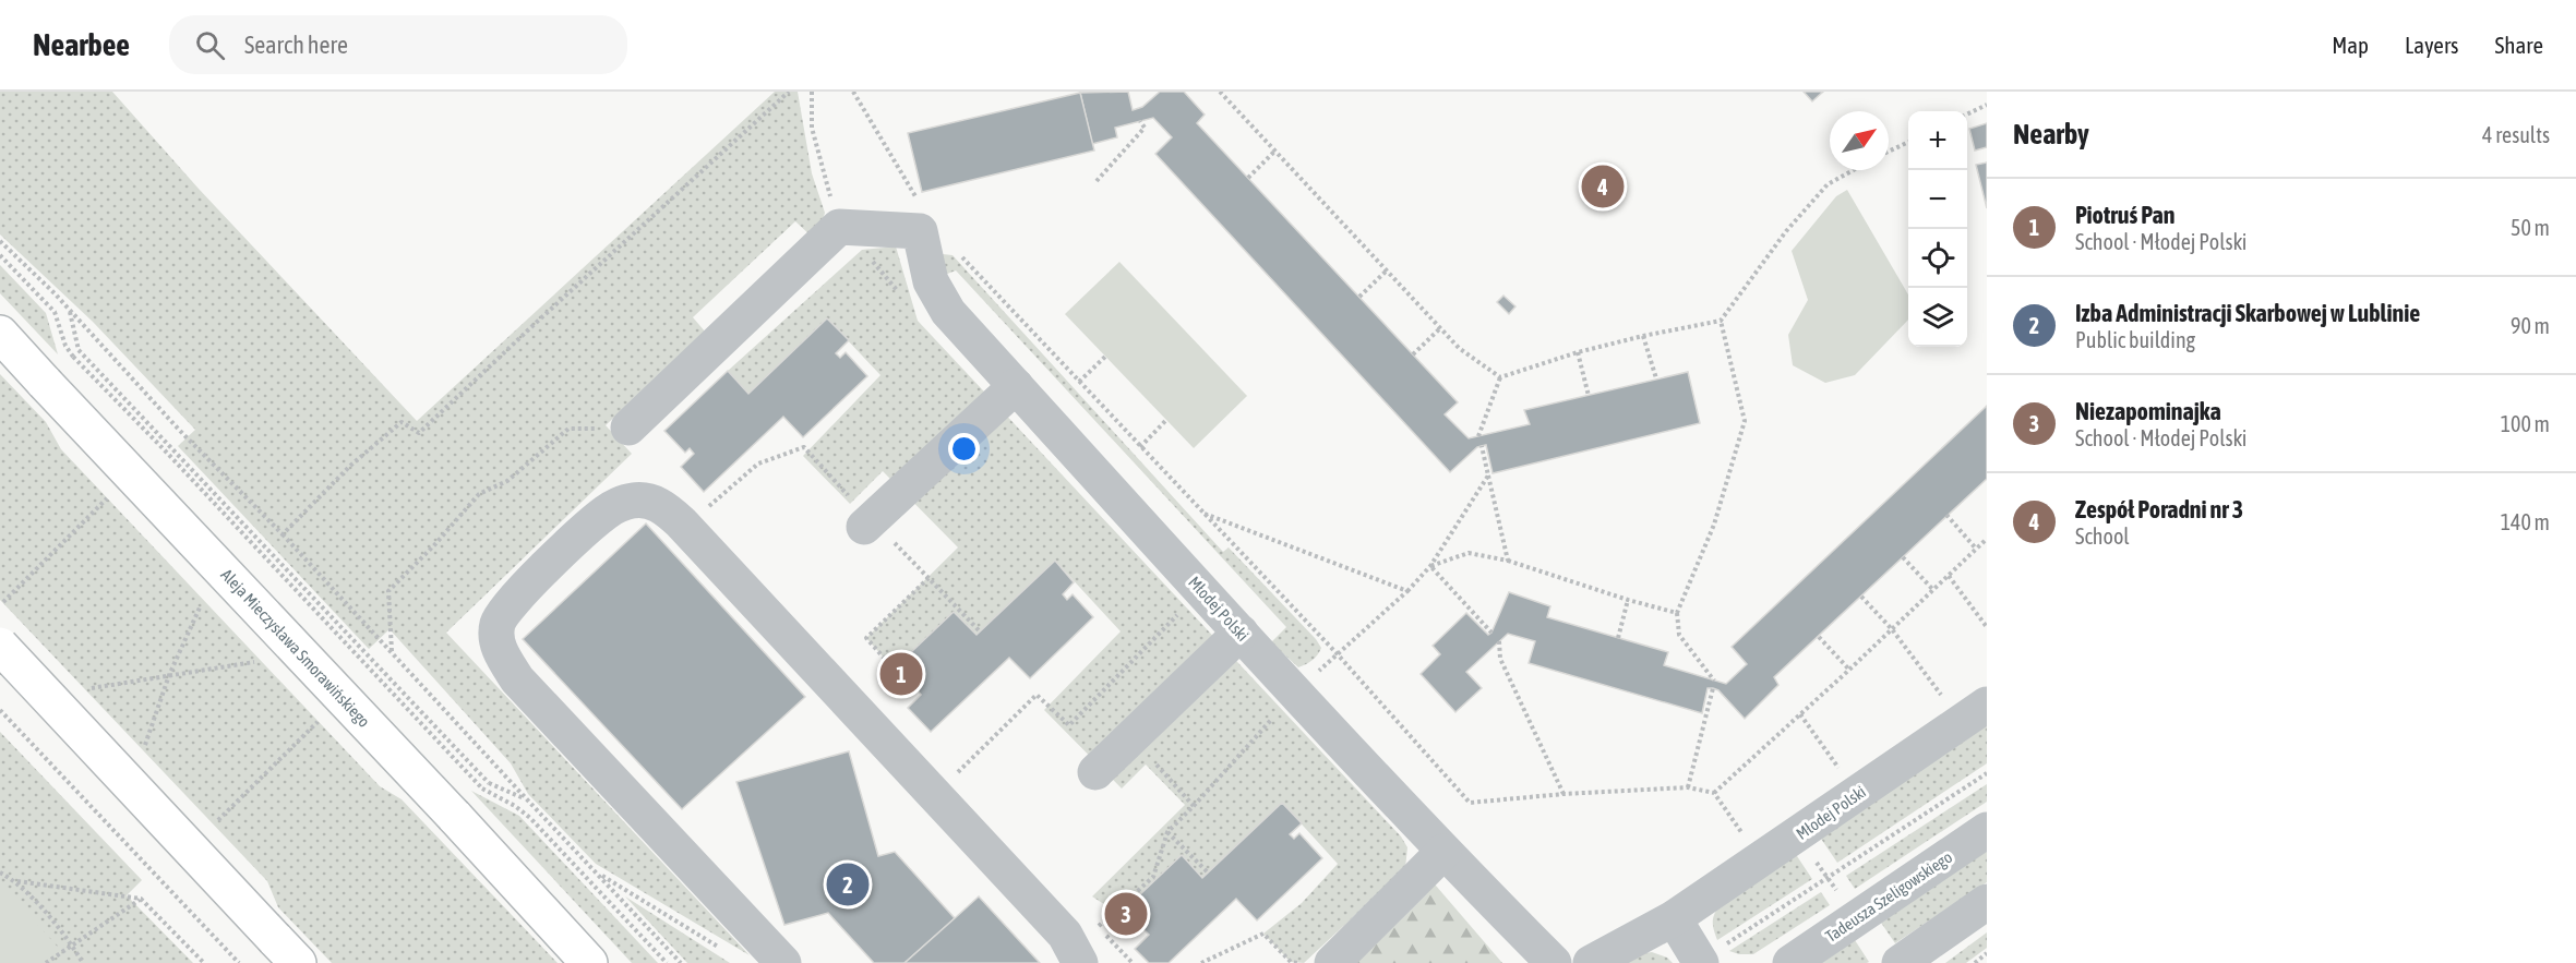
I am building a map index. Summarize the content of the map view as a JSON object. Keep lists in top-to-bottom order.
{
  "streets": {
    "main road": ["Aleja Mieczysława Smorawińskiego"],
    "street": ["Młodej Polski", "Tadeusza Szeligowskiego"]
  },
  "north": "top right",
  "page": {
    "header": "Nearbee",
    "search": "Search here",
    "nav": ["Map", "Layers", "Share"],
    "heading": ["Nearby", "4 results"],
    "map_buttons": ["+", "−"],
    "pins": [
      "4",
      "1",
      "2",
      "3"
    ],
    "list": [
      {
        "mark": "1",
        "name": "Piotruś Pan",
        "note": "School · Młodej Polski",
        "value": "50 m"
      },
      {
        "mark": "2",
        "name": "Izba Administracji Skarbowej w Lublinie",
        "note": "Public building",
        "value": "90 m"
      },
      {
        "mark": "3",
        "name": "Niezapominajka",
        "note": "School · Młodej Polski",
        "value": "100 m"
      },
      {
        "mark": "4",
        "name": "Zespół Poradni nr 3",
        "note": "School",
        "value": "140 m"
      }
    ]
  }
}
